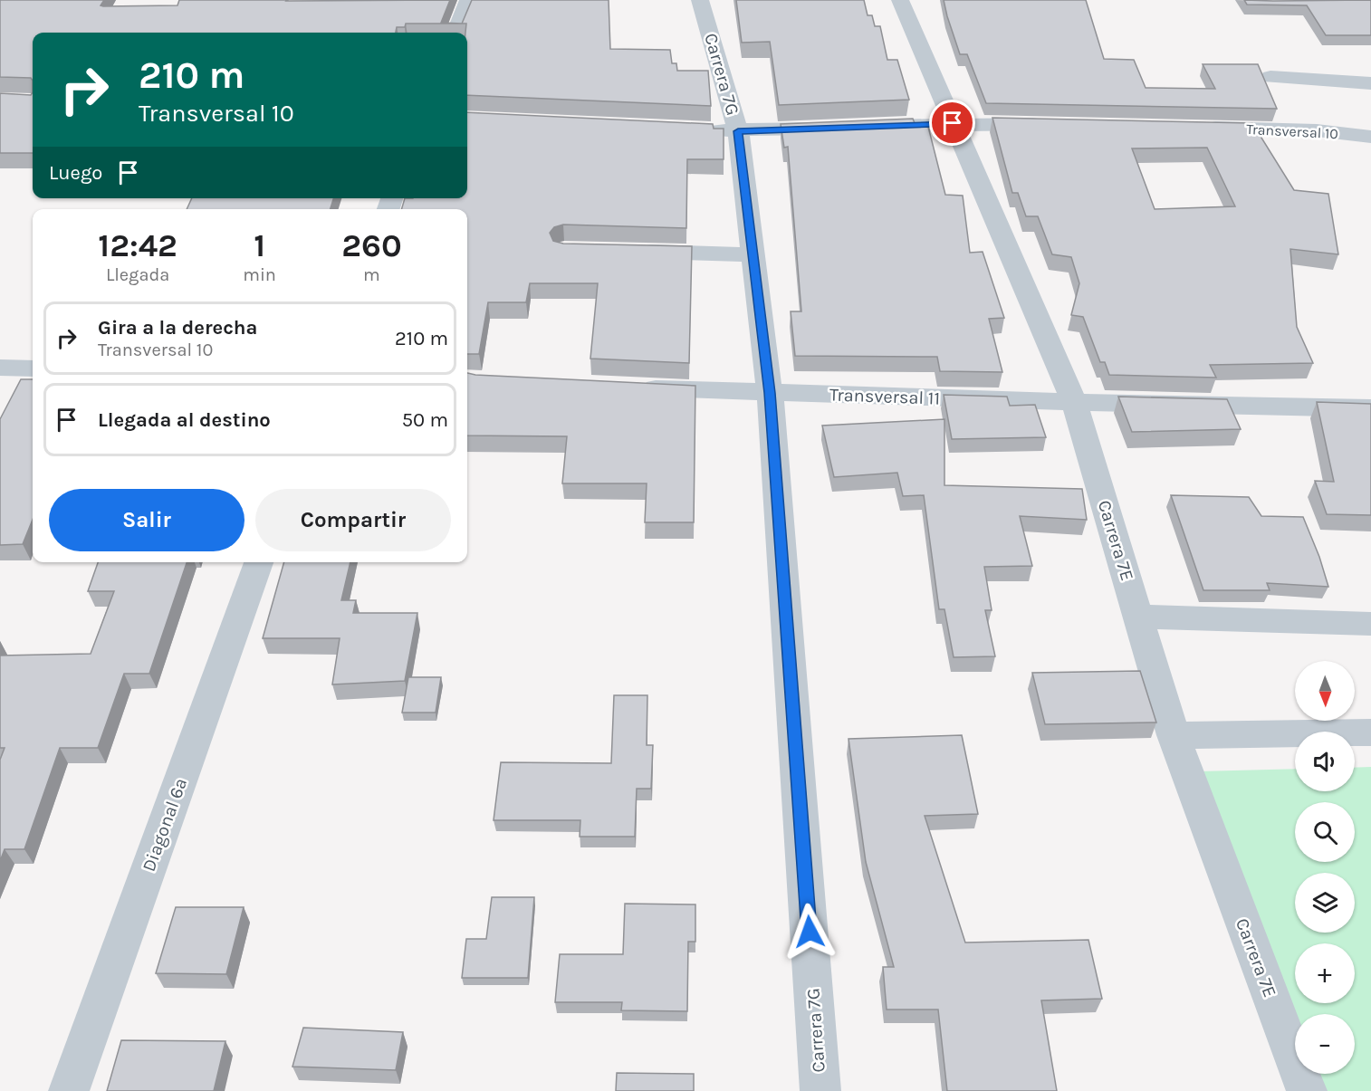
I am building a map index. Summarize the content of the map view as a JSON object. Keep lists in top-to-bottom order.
{
  "streets": {
    "street": [
      "Carrera 7G",
      "Transversal 10",
      "Transversal 11",
      "Carrera 7E",
      "Diagonal 6a"
    ]
  },
  "crossings": [
    ["Carrera 7G", "Transversal 11"],
    ["Transversal 11", "Carrera 7E"]
  ],
  "north": "bottom",
  "page": {
    "turn": ["210 m", "Transversal 10"],
    "then": "Luego",
    "eta": [
      "12:42",
      "Llegada",
      "1",
      "min",
      "260",
      "m"
    ],
    "list": [
      {
        "name": "Gira a la derecha",
        "note": "Transversal 10",
        "value": "210 m"
      },
      {
        "name": "Llegada al destino",
        "value": "50 m"
      }
    ],
    "buttons": ["Salir", "Compartir"],
    "map_buttons": ["+", "−"]
  }
}
